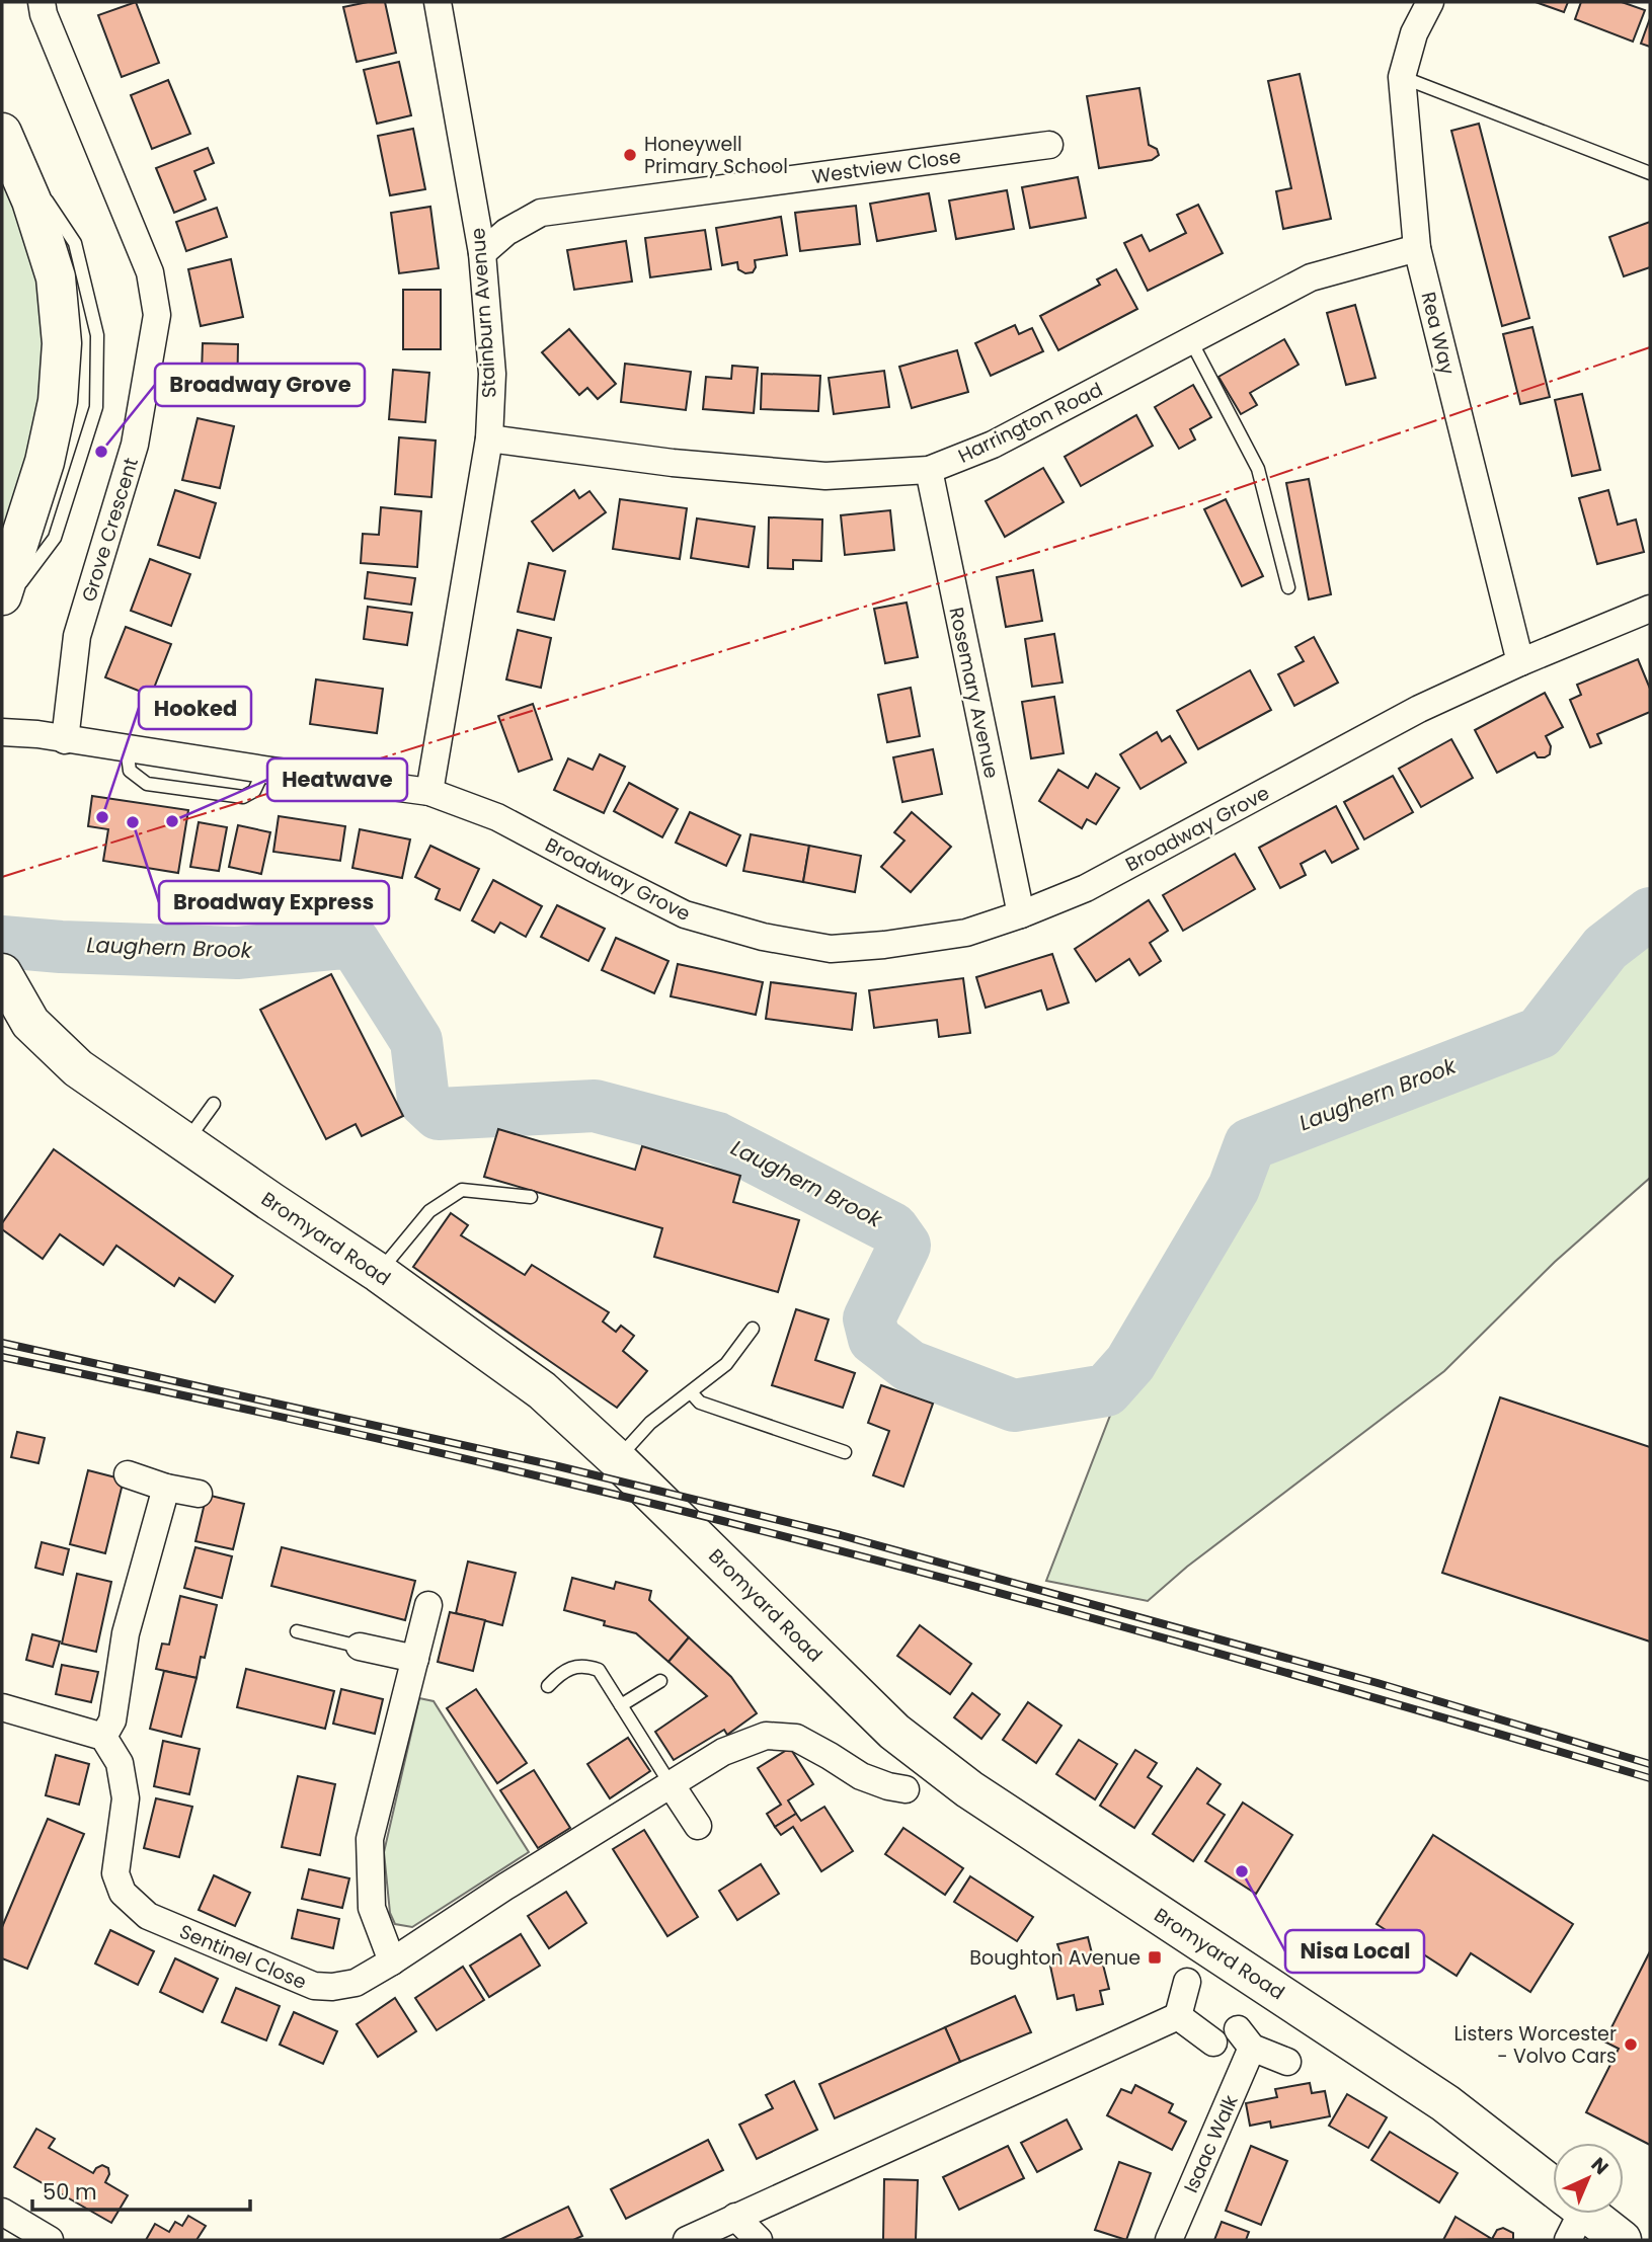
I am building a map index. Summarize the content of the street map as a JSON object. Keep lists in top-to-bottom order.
{
  "streets": {
    "main road": ["Bromyard Road"],
    "street": [
      "Westview Close",
      "Stainburn Avenue",
      "Rea Way",
      "Harrington Road",
      "Grove Crescent",
      "Rosemary Avenue",
      "Broadway Grove",
      "Sentinel Close",
      "Isaac Walk"
    ]
  },
  "crossings": [
    ["Westview Close", "Stainburn Avenue"],
    ["Stainburn Avenue", "Harrington Road"],
    ["Stainburn Avenue", "Broadway Grove"],
    ["Rea Way", "Harrington Road"],
    ["Rea Way", "Broadway Grove"],
    ["Harrington Road", "Rosemary Avenue"],
    ["Grove Crescent", "Broadway Grove"],
    ["Rosemary Avenue", "Broadway Grove"],
    ["Bromyard Road", "Sentinel Close"]
  ],
  "water": ["Laughern Brook"],
  "places": {
    "other": [
      "Honeywell Primary School",
      "Broadway Grove",
      "Hooked",
      "Heatwave",
      "Broadway Express",
      "Nisa Local",
      "Listers Worcester - Volvo Cars"
    ],
    "transit": ["Boughton Avenue"]
  },
  "scale_bar": "50 m",
  "north": "top right"
}
